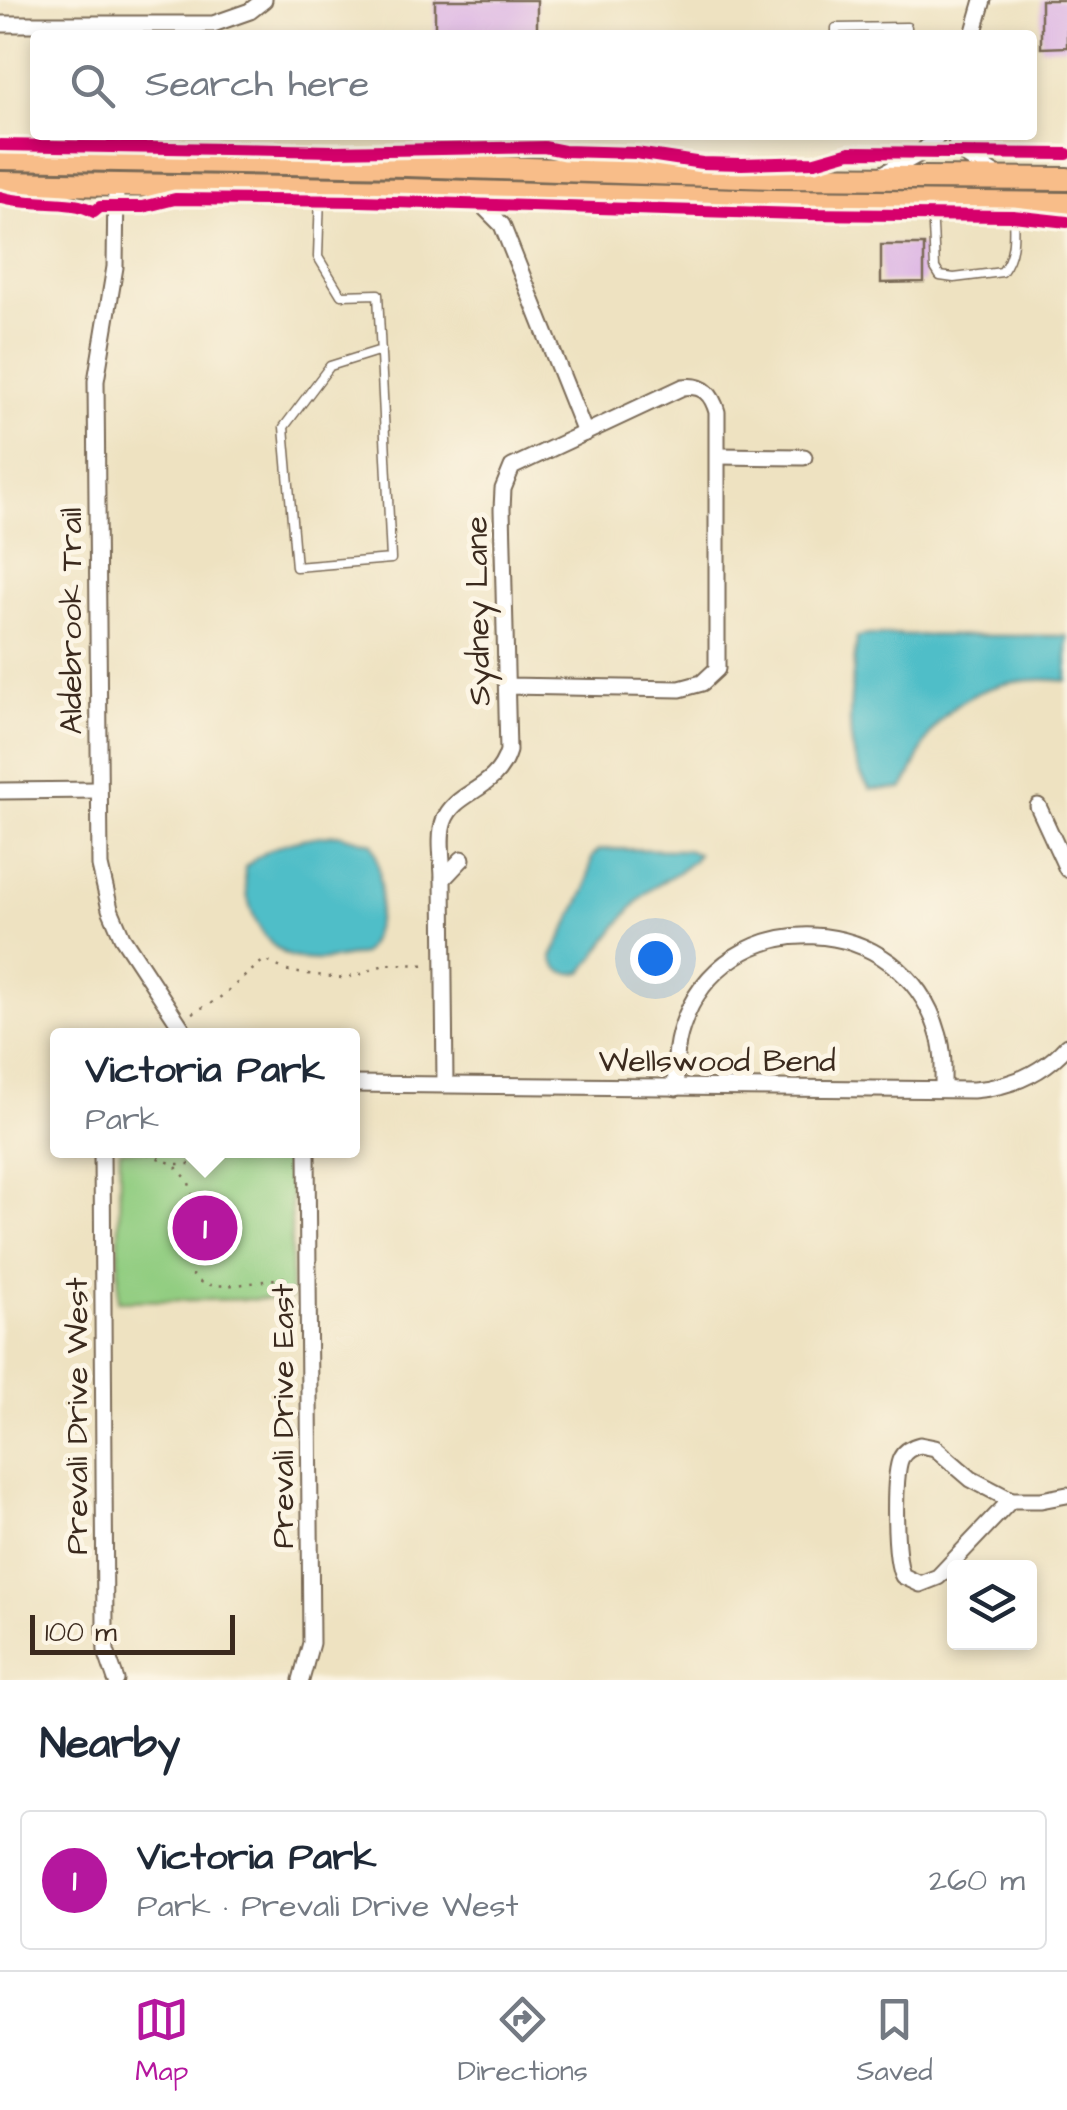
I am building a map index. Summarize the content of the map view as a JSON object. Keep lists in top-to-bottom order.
{
  "streets": {
    "street": [
      "Sydney Lane",
      "Aldebrook Trail",
      "Wellswood Bend",
      "Prevali Drive West",
      "Prevali Drive East"
    ]
  },
  "crossings": [
    ["Sydney Lane", "Wellswood Bend"]
  ],
  "scale_bar": "100 m",
  "page": {
    "search": "Search here",
    "popup": ["Victoria Park", "Park"],
    "pins": "1",
    "scale": "100 m",
    "heading": "Nearby",
    "list": [
      {
        "mark": "1",
        "name": "Victoria Park",
        "note": "Park · Prevali Drive West",
        "value": "260 m"
      }
    ],
    "nav": ["Map", "Directions", "Saved"]
  }
}
